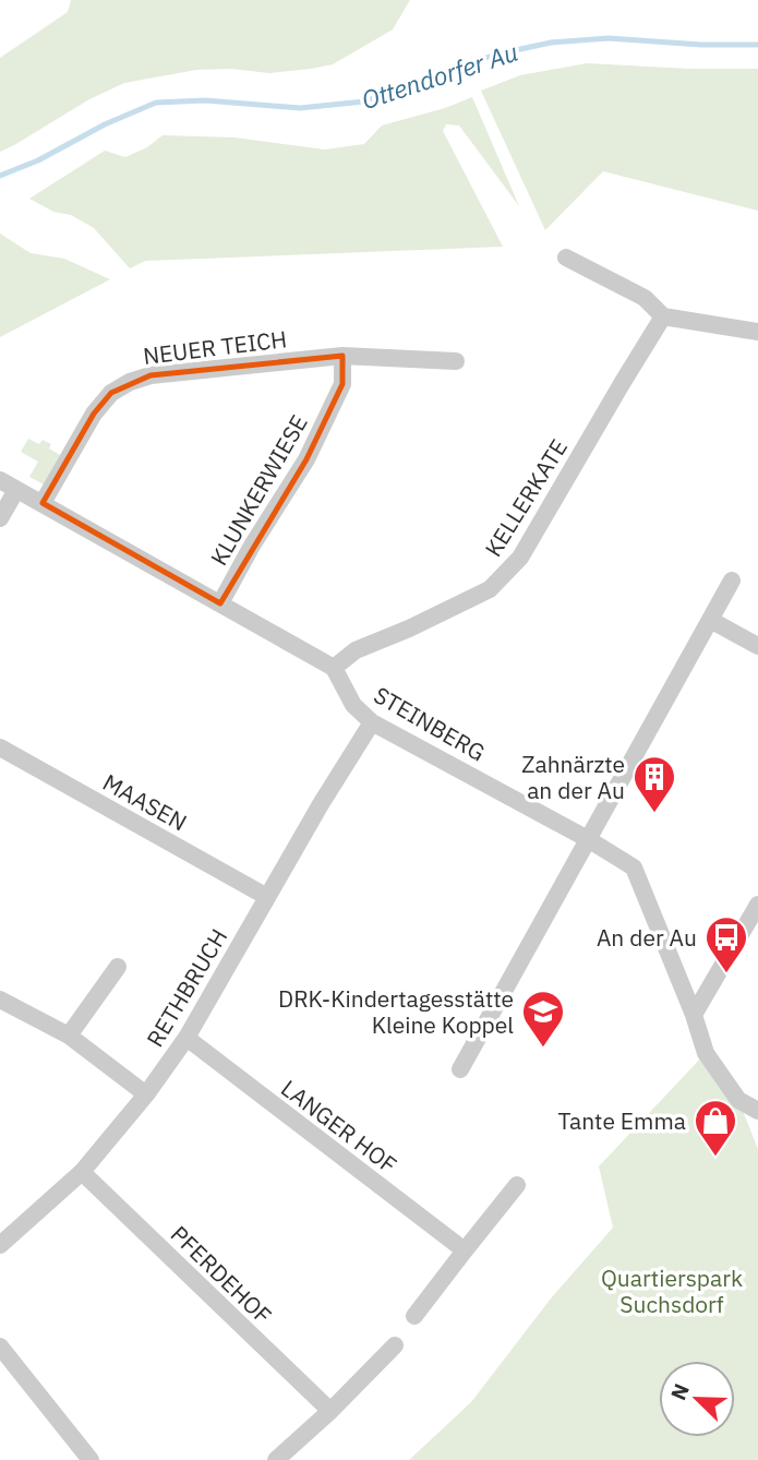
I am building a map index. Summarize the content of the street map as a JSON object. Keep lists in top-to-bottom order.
{
  "streets": {
    "street": [
      "NEUER TEICH",
      "KLUNKERWIESE",
      "KELLERKATE",
      "STEINBERG",
      "MAASEN",
      "RETHBRUCH",
      "LANGER HOF",
      "PFERDEHOF"
    ]
  },
  "crossings": [
    ["NEUER TEICH", "KLUNKERWIESE"],
    ["KELLERKATE", "STEINBERG"],
    ["STEINBERG", "RETHBRUCH"],
    ["MAASEN", "RETHBRUCH"],
    ["RETHBRUCH", "LANGER HOF"],
    ["RETHBRUCH", "PFERDEHOF"]
  ],
  "water": ["Ottendorfer Au"],
  "parks": ["Quartierspark Suchsdorf"],
  "places": {
    "building": ["Zahnärzte an der Au"],
    "bus stop": ["An der Au"],
    "school or university": ["DRK-Kindertagesstätte Kleine Koppel"],
    "shop": ["Tante Emma"]
  },
  "north": "top left"
}
